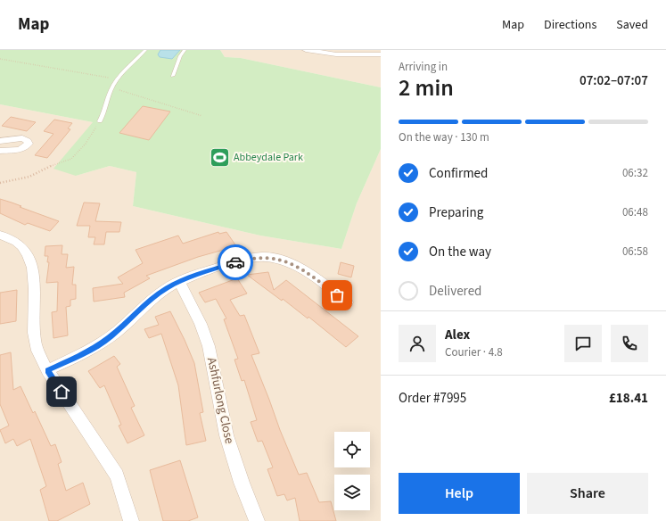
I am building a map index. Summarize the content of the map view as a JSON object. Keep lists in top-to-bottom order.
{
  "streets": {
    "street": ["Ashfurlong Close"]
  },
  "places": {
    "sports": ["Abbeydale Park"]
  },
  "page": {
    "header": "Map",
    "nav": ["Map", "Directions", "Saved"],
    "heading": ["2 min", "Arriving in", "07:02–07:07"],
    "panel": [
      "Alex",
      "Courier · 4.8",
      "Order #7995",
      "£18.41"
    ],
    "bar": "On the way · 130 m",
    "list": [
      ["Confirmed", "06:32"],
      ["Preparing", "06:48"],
      ["On the way", "06:58"],
      "Delivered"
    ],
    "buttons": ["Help", "Share"]
  }
}
